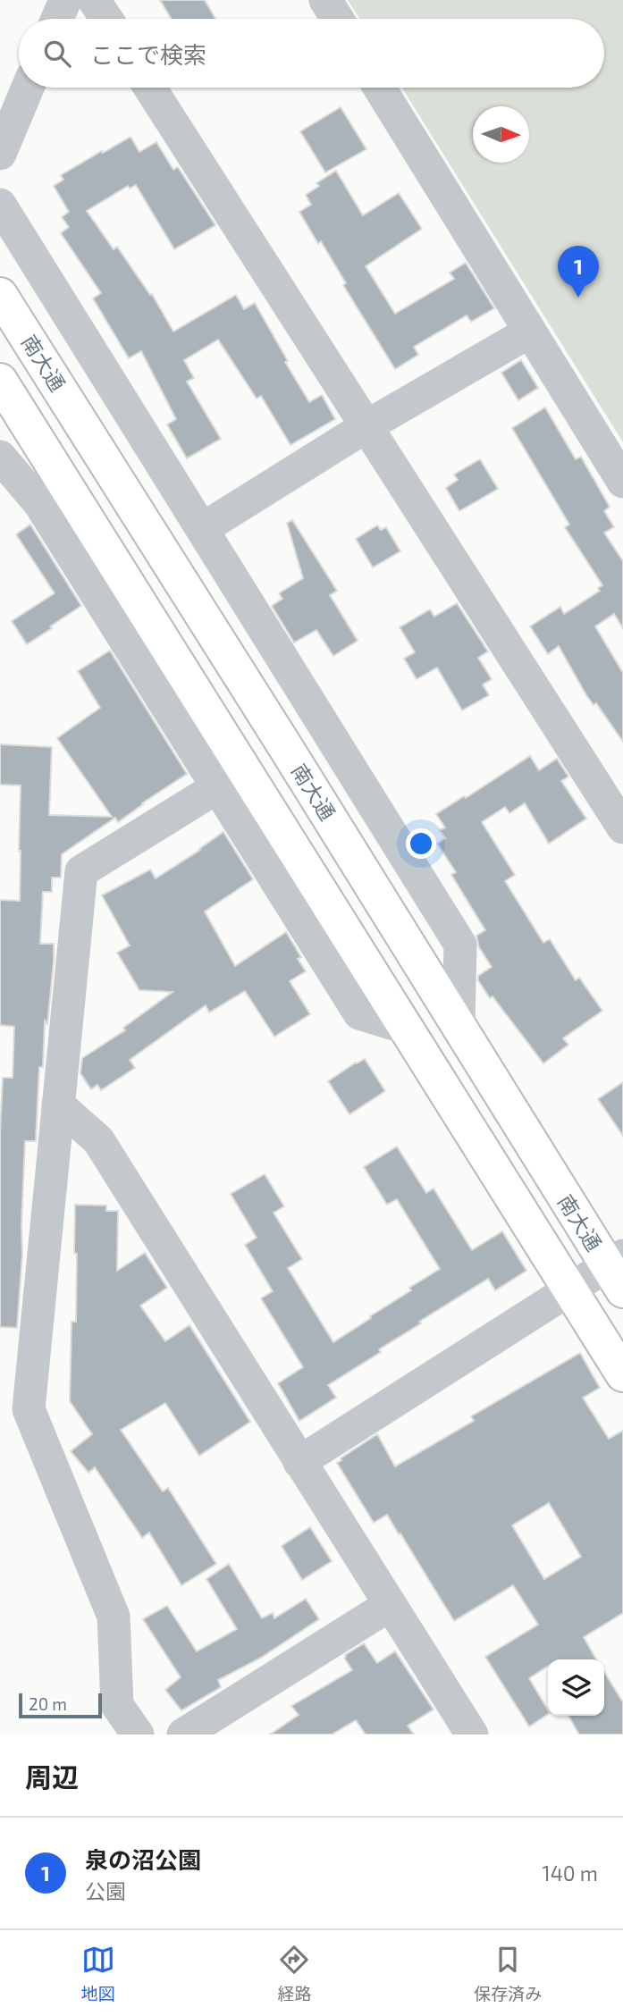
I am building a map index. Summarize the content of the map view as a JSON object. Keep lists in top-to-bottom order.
{
  "streets": {
    "main road": ["南大通"]
  },
  "scale_bar": "20 m",
  "north": "right",
  "page": {
    "search": "ここで検索",
    "pins": "1",
    "scale": "20 m",
    "heading": "周辺",
    "list": [
      {
        "mark": "1",
        "name": "泉の沼公園",
        "note": "公園",
        "value": "140 m"
      }
    ],
    "nav": ["地図", "経路", "保存済み"]
  }
}
